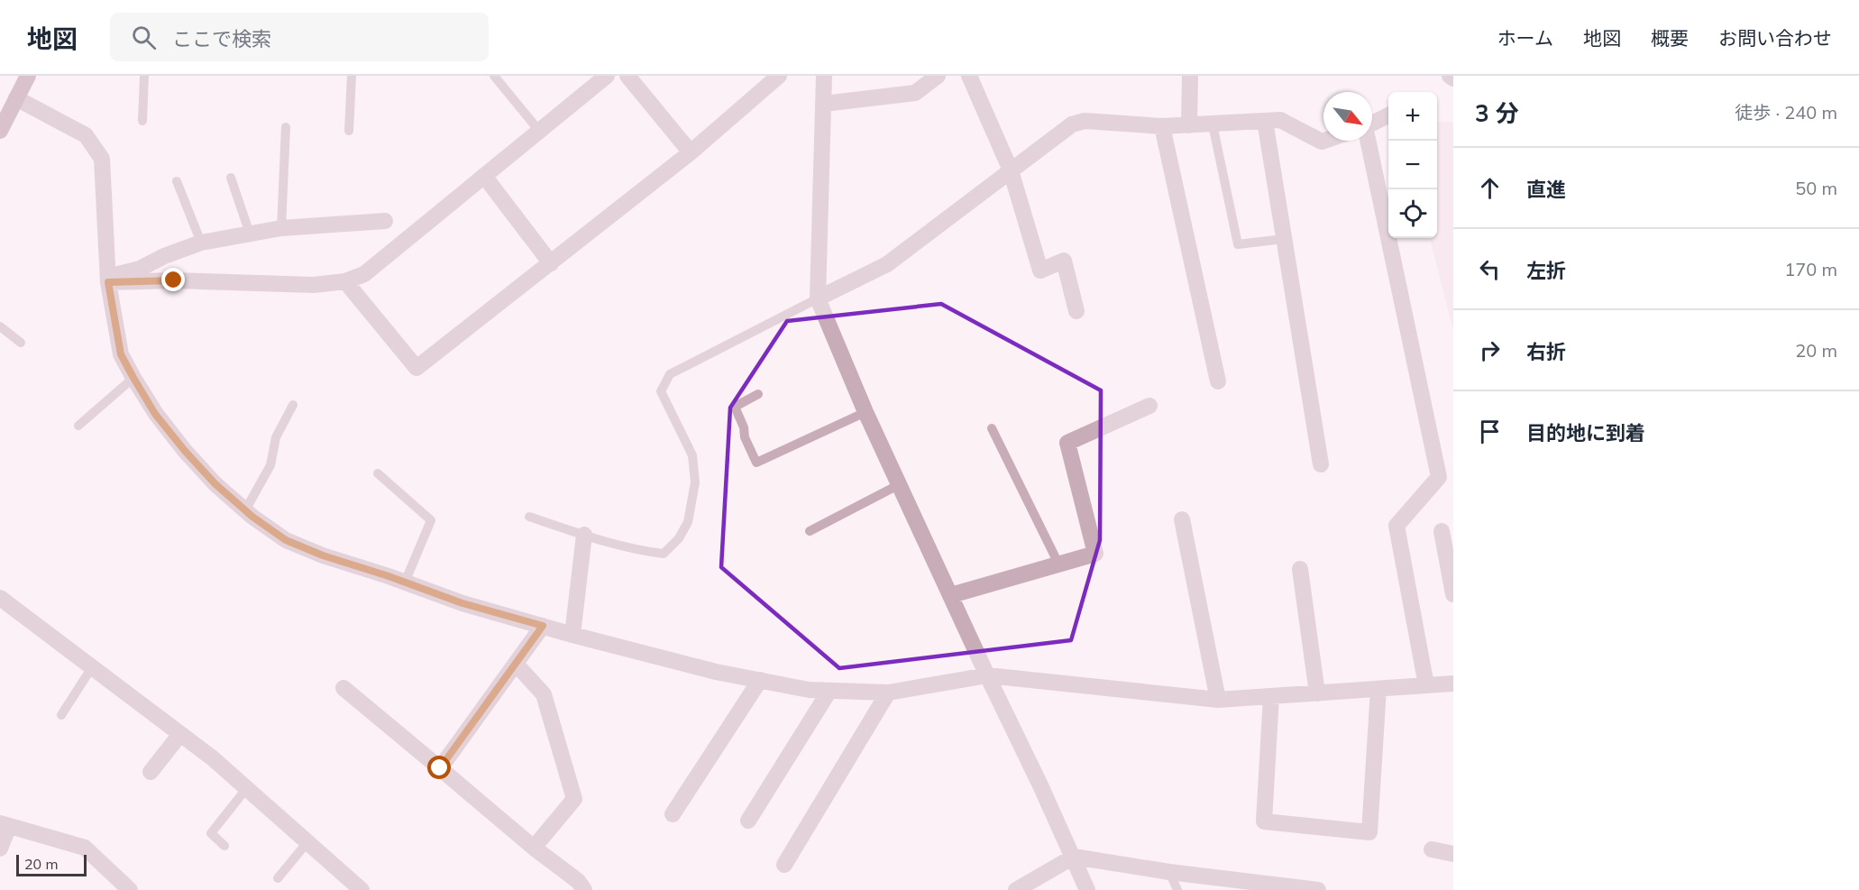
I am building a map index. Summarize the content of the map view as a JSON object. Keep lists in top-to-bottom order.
{
  "scale_bar": "20 m",
  "north": "bottom right",
  "page": {
    "header": "地図",
    "search": "ここで検索",
    "nav": [
      "ホーム",
      "地図",
      "概要",
      "お問い合わせ"
    ],
    "heading": ["3 分", "徒歩 · 240 m"],
    "map_buttons": ["+", "−"],
    "list": [
      ["直進", "50 m"],
      ["左折", "170 m"],
      ["右折", "20 m"],
      "目的地に到着"
    ],
    "scale": "20 m"
  }
}
